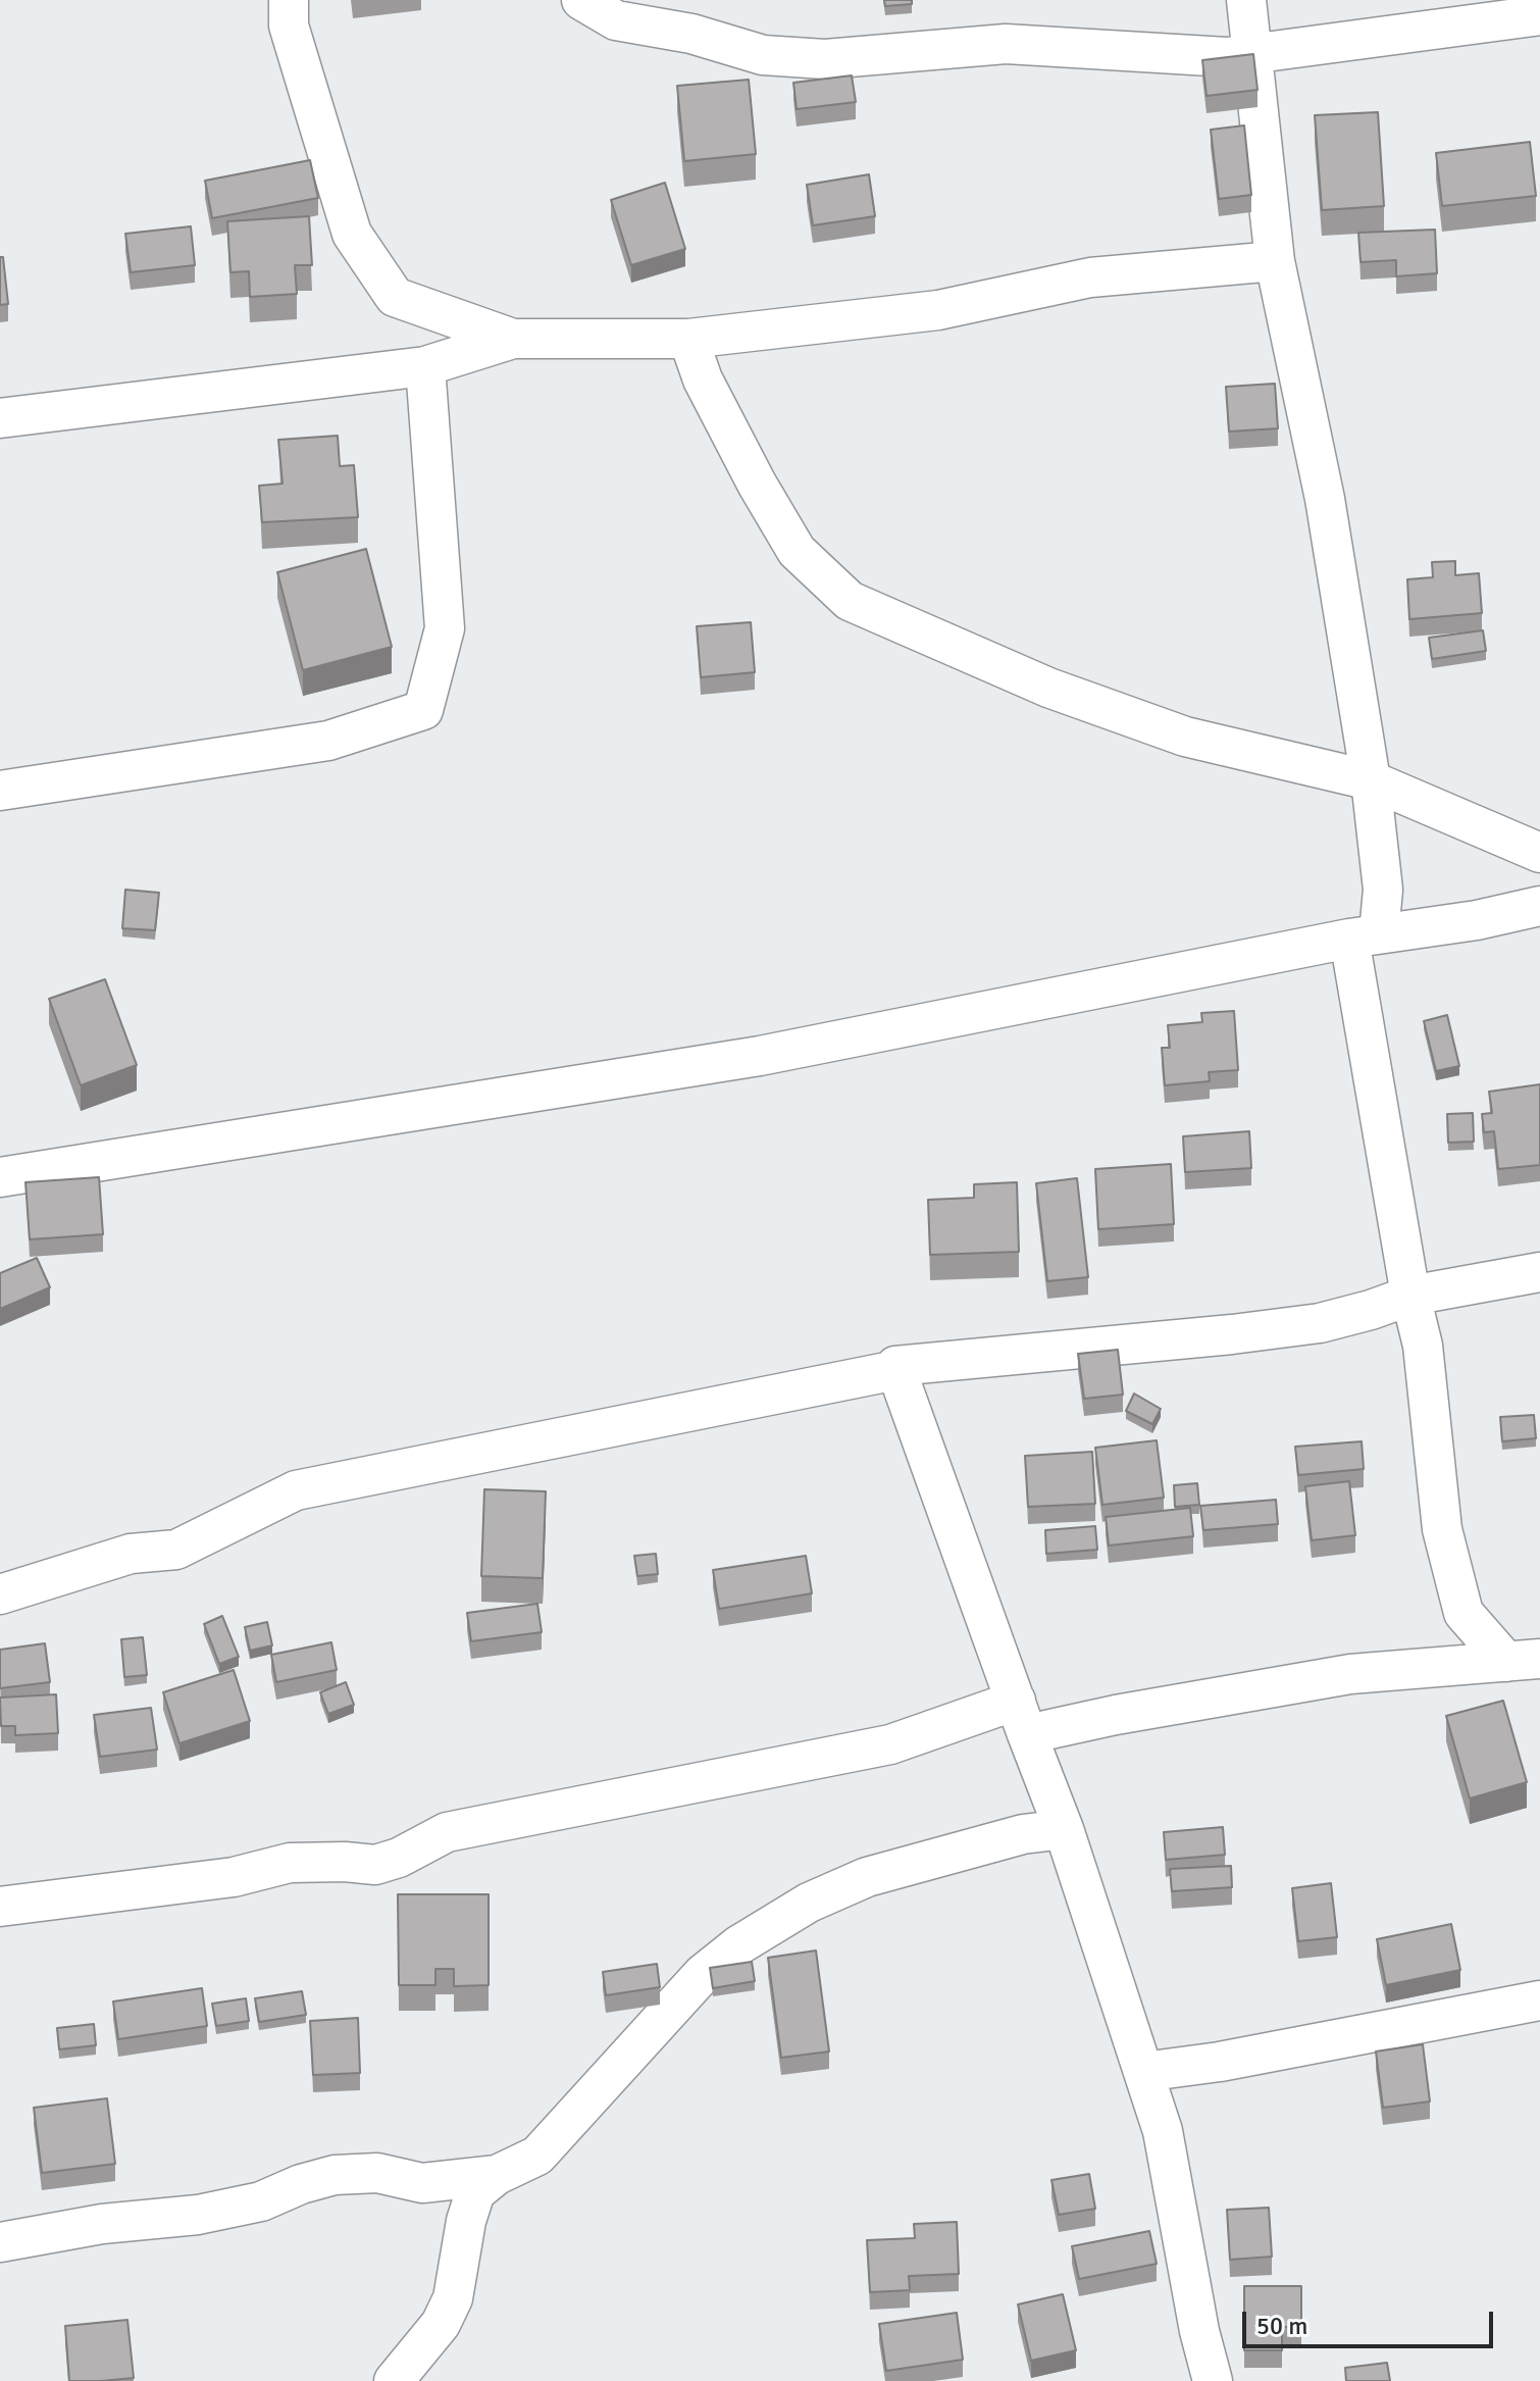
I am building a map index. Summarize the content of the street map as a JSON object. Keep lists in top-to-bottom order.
{
  "scale_bar": "50 m"
}
